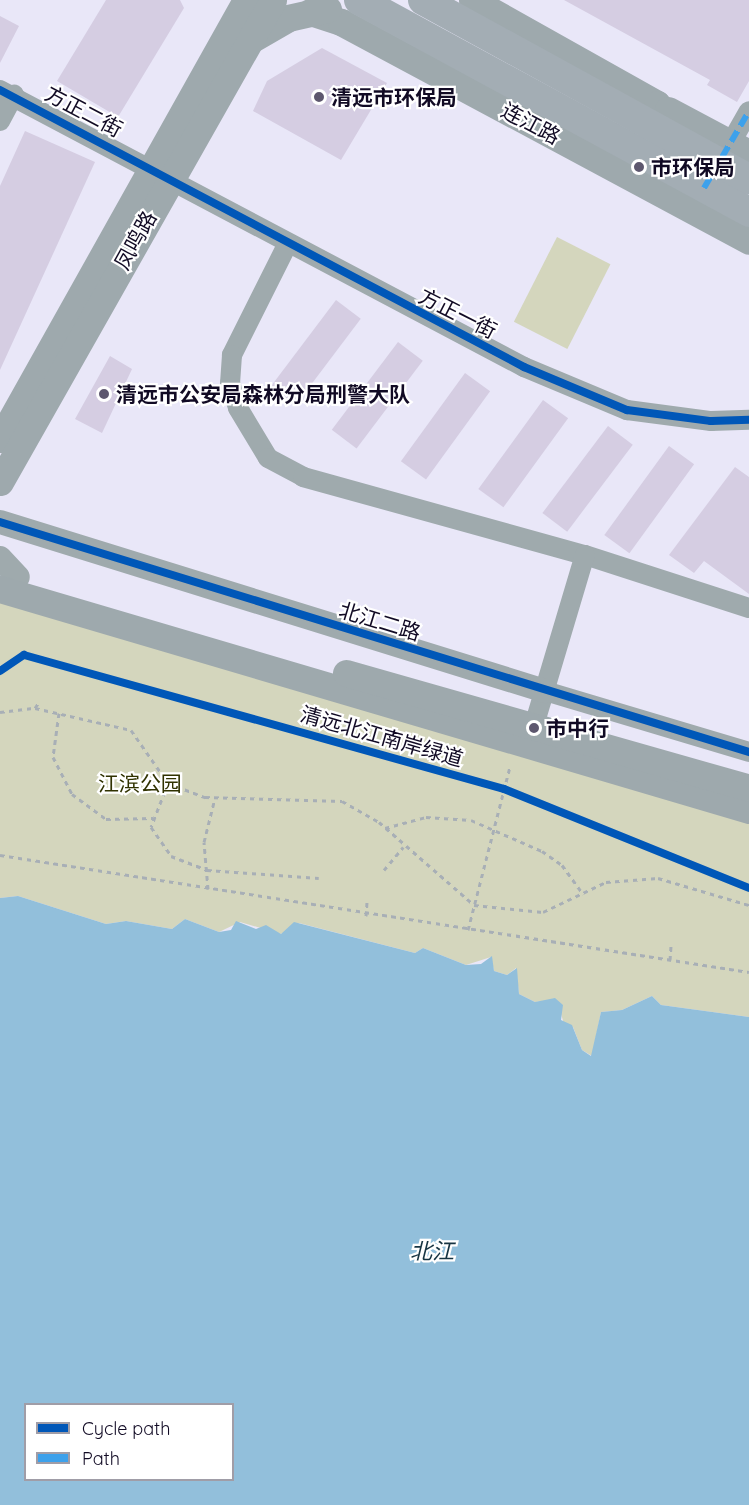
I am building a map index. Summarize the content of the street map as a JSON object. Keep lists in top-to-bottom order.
{
  "streets": {
    "main road": ["连江路", "凤鸣路"],
    "street": ["方正二街", "方正一街", "北江二路"],
    "cycle path": ["清远北江南岸绿道"]
  },
  "crossings": [
    ["方正二街", "凤鸣路"],
    ["方正二街", "方正一街"],
    ["凤鸣路", "方正一街"]
  ],
  "water": ["北江"],
  "parks": ["江滨公园"],
  "places": [
    "清远市环保局",
    "市环保局",
    "清远市公安局森林分局刑警大队",
    "市中行"
  ],
  "legend": ["Cycle path", "Path"]
}
